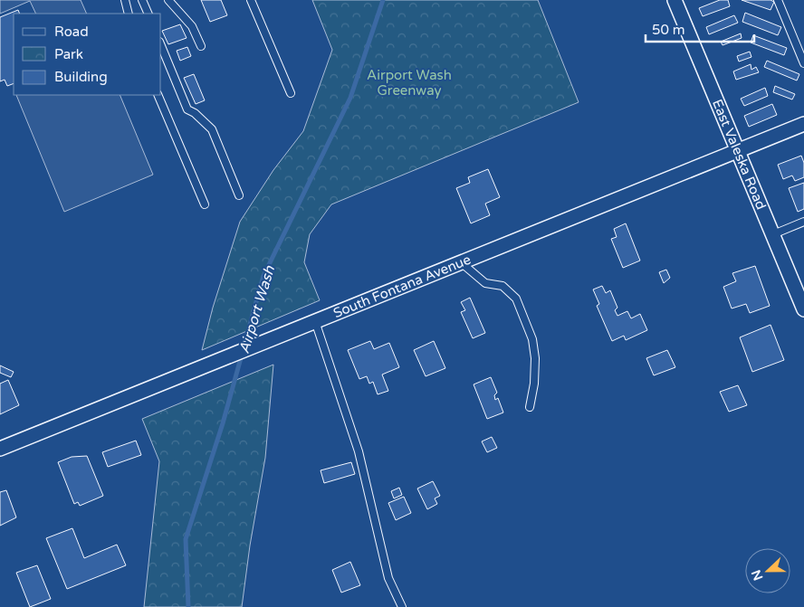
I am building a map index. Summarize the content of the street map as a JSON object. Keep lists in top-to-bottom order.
{
  "streets": {
    "street": ["East Valeska Road", "South Fontana Avenue"]
  },
  "crossings": [
    ["East Valeska Road", "South Fontana Avenue"]
  ],
  "water": ["Airport Wash"],
  "parks": ["Airport Wash Greenway"],
  "legend": ["Road", "Park", "Building"],
  "scale_bar": "50 m",
  "north": "left"
}
